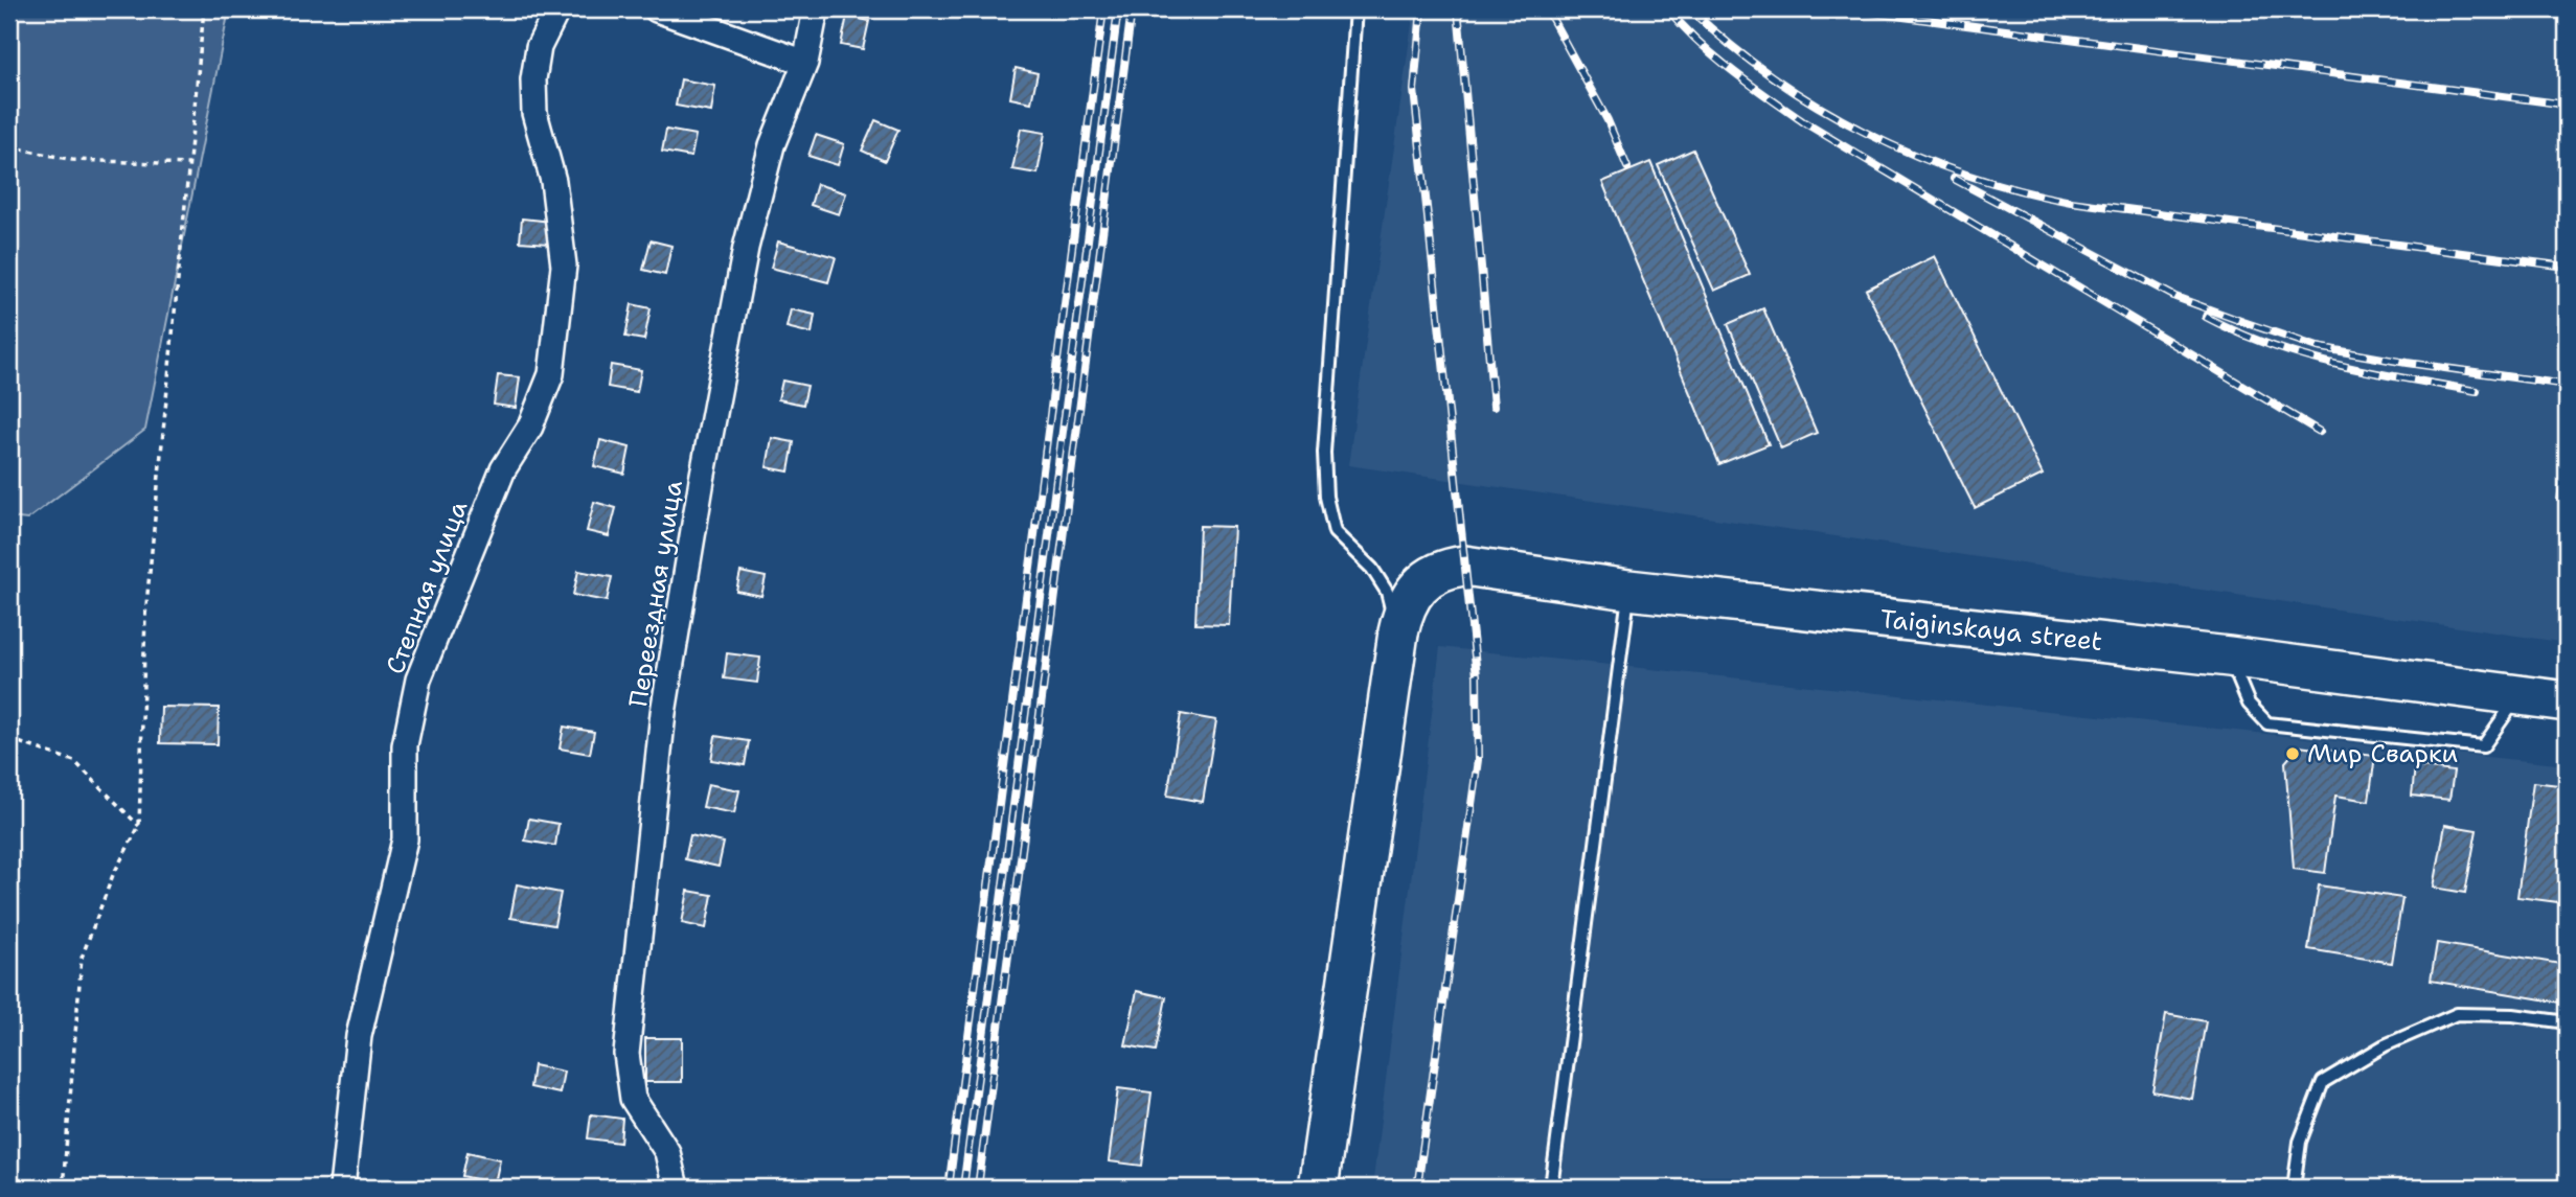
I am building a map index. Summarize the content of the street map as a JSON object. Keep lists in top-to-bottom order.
{
  "streets": {
    "highway": ["Taiginskaya street"],
    "street": ["Степная улица", "Переездная улица"]
  },
  "places": ["Мир Сварки"]
}
